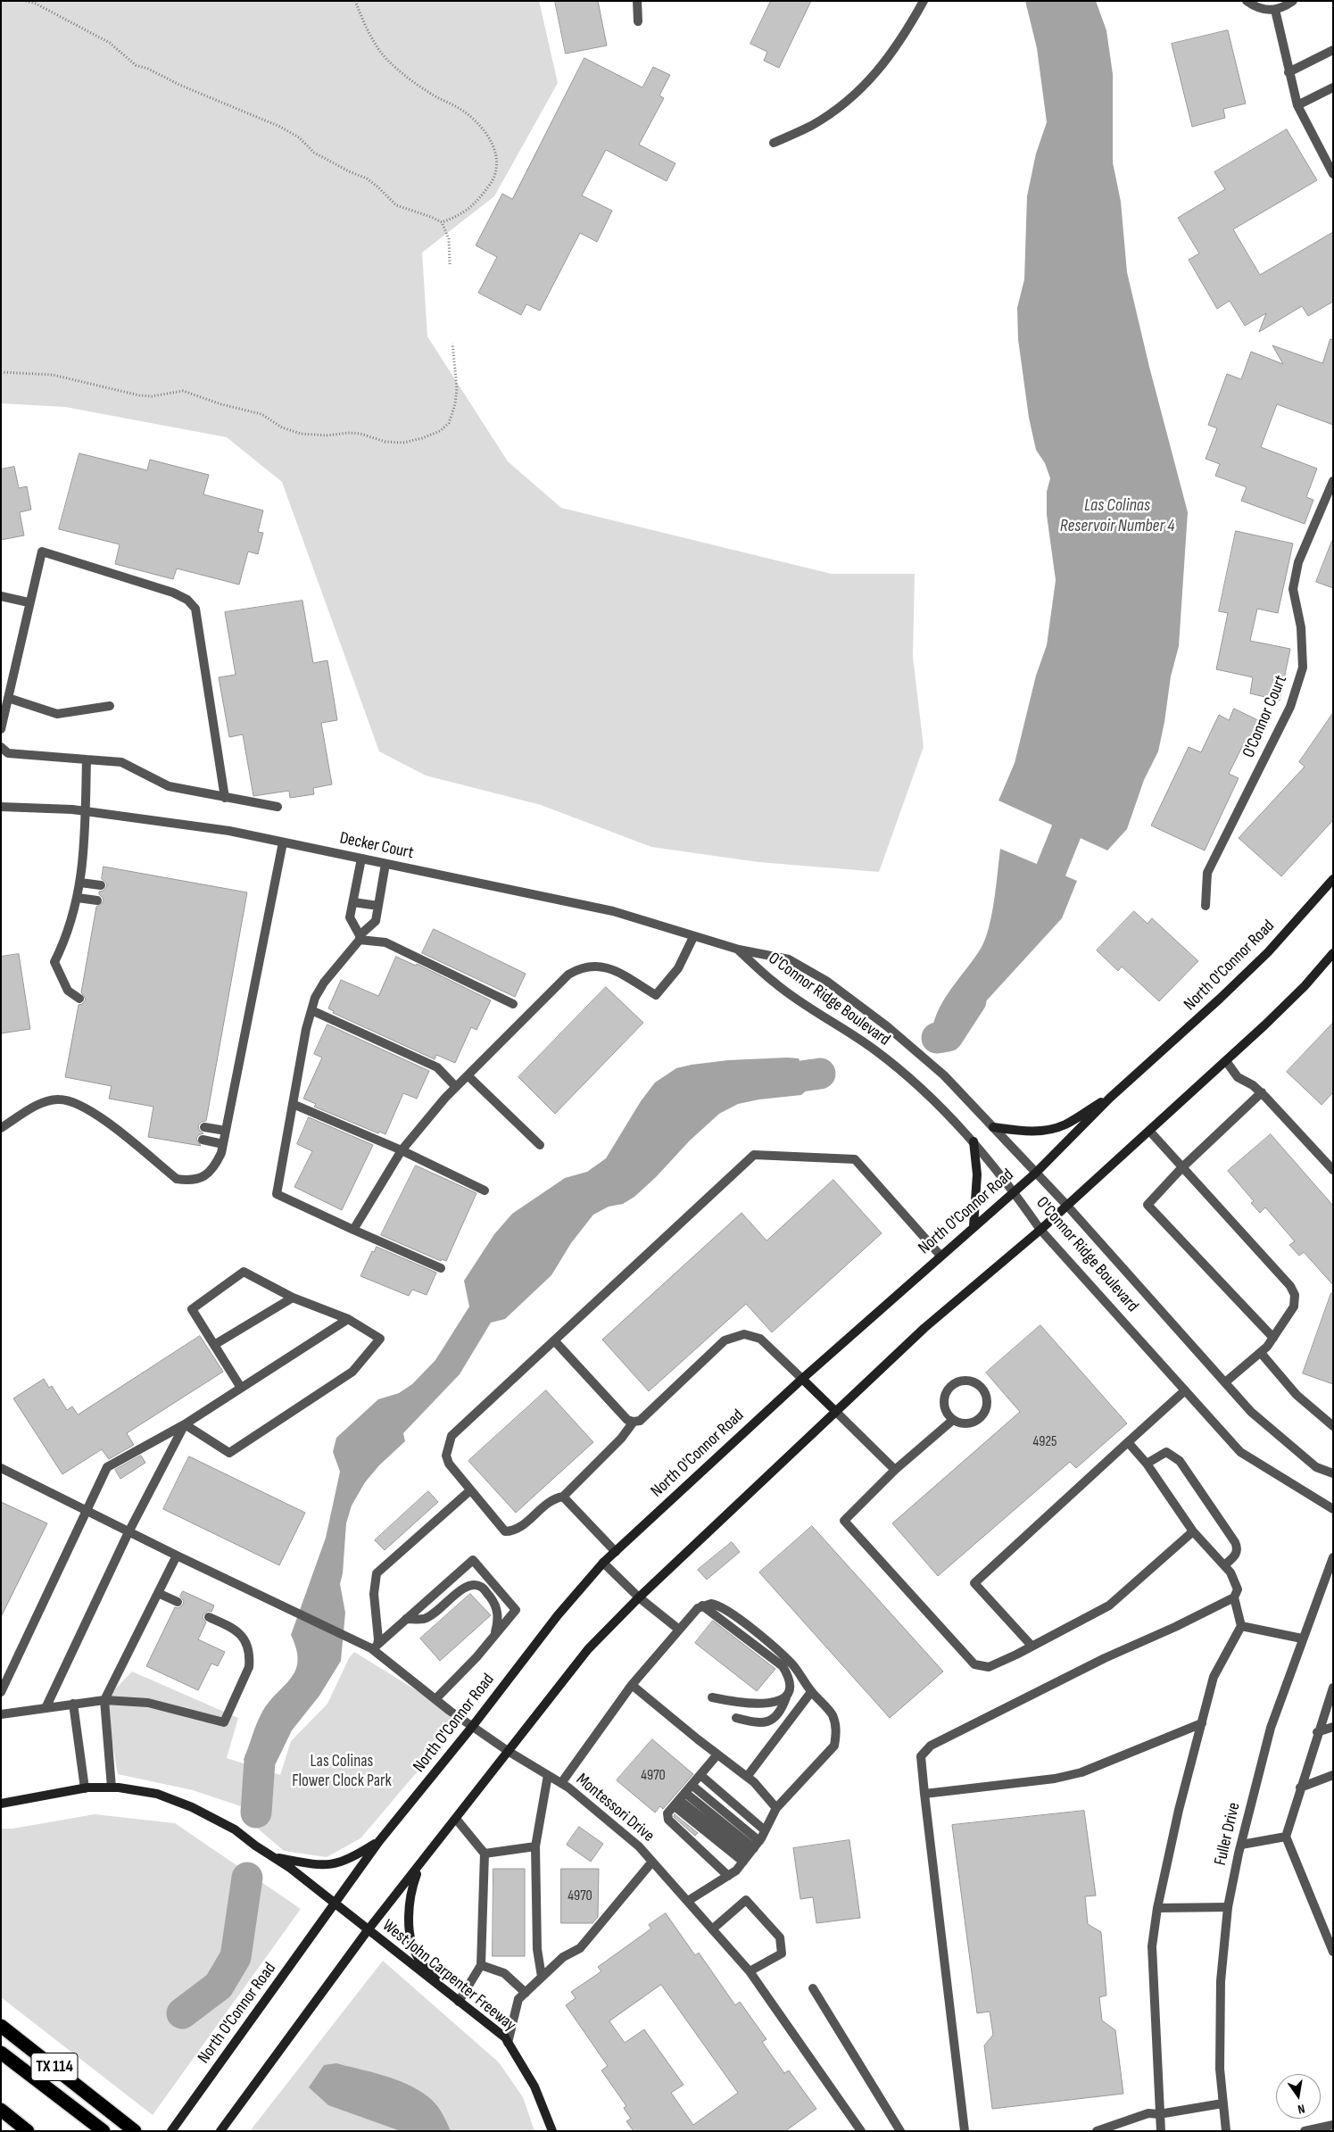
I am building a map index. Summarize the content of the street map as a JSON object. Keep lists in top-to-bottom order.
{
  "streets": {
    "highway": ["TX 114"],
    "main road": ["North O'Connor Road", "West John Carpenter Freeway"],
    "street": [
      "O'Connor Court",
      "Decker Court",
      "O'Connor Ridge Boulevard",
      "Montessori Drive",
      "Fuller Drive"
    ]
  },
  "crossings": [
    ["Decker Court", "O'Connor Ridge Boulevard"],
    ["North O'Connor Road", "O'Connor Ridge Boulevard"],
    ["North O'Connor Road", "Montessori Drive"],
    ["North O'Connor Road", "West John Carpenter Freeway"]
  ],
  "water": ["Las Colinas Reservoir Number 4"],
  "parks": ["Las Colinas Flower Clock Park"],
  "house_numbers": ["4925", "4970", "4970"],
  "north": "bottom"
}
